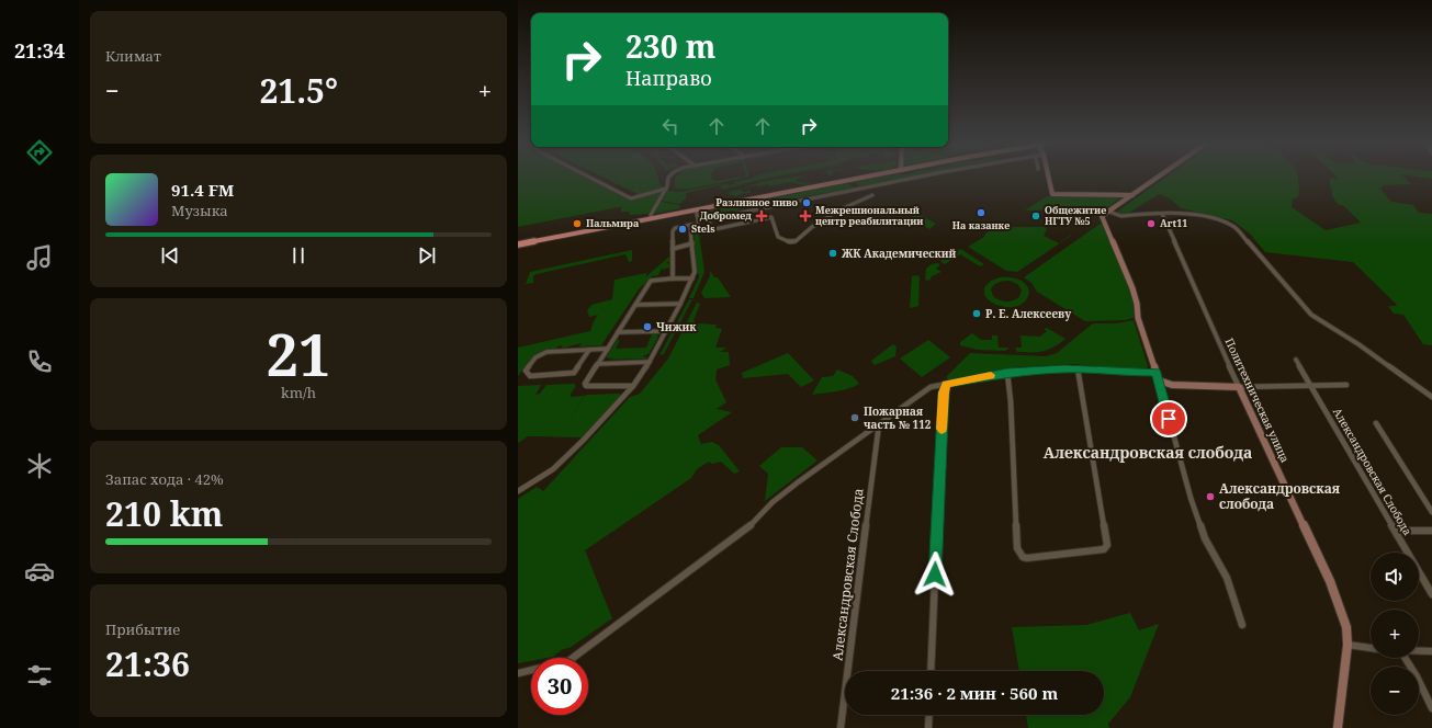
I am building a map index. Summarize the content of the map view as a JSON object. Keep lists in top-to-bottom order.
{
  "streets": {
    "street": ["Политехническая улица", "Александровская Слобода"]
  },
  "districts": ["Александровская слобода"],
  "places": {
    "other": [
      "Разливное пиво",
      "На казанке",
      "Общежитие НГТУ №5",
      "Пальмира",
      "Art11",
      "Stels",
      "ЖК Академический",
      "Р. Е. Алексееву",
      "Чижик",
      "Пожарная часть № 112",
      "Александровская слобода"
    ],
    "health": ["Добромед", "Межрешиональный центр реабилитации"]
  },
  "page": {
    "tabs": "21:34",
    "tile": [
      "Климат",
      ["21", "km/h"],
      ["Запас хода · 42%", "210 km"],
      ["Прибытие", "21:36"]
    ],
    "turn": ["230 m", "Направо"],
    "heat": ["−", "21.5°", "+"],
    "song": ["91.4 FM", "Музыка"],
    "map_buttons": ["+", "−"],
    "limit": "30",
    "trip": "21:36 · 2 мин · 560 m"
  }
}
